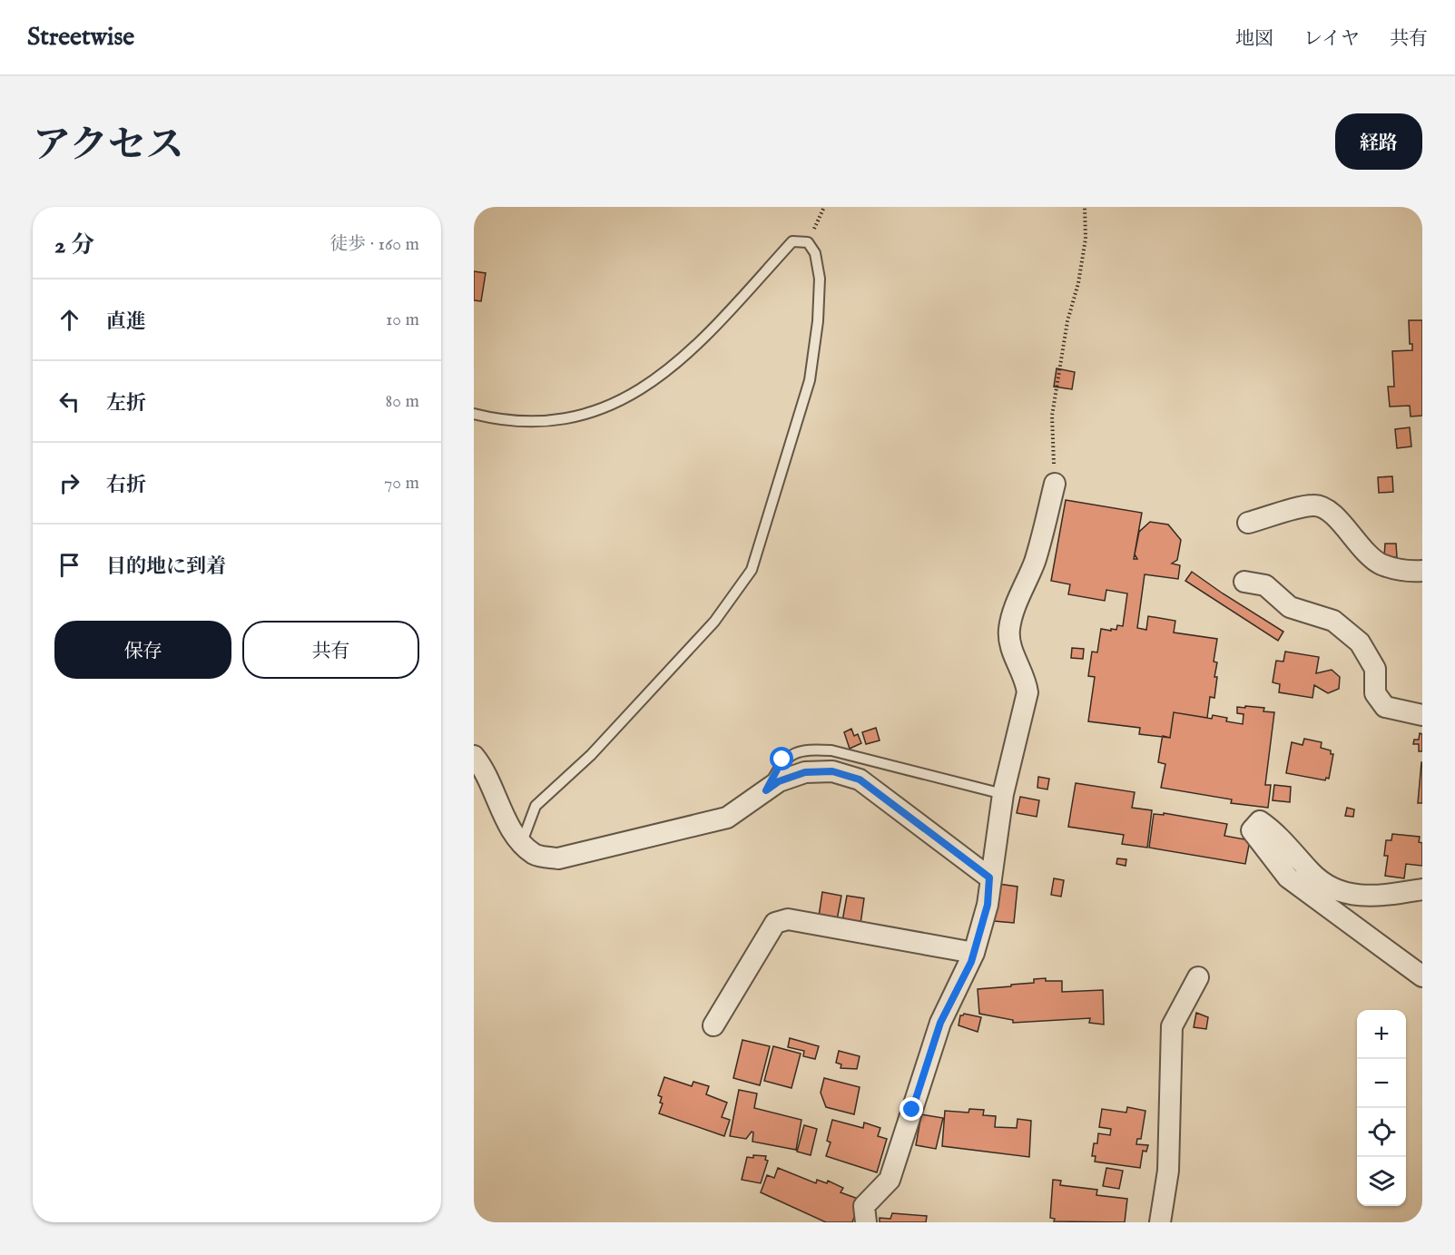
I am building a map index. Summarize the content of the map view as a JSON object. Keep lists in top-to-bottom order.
{
  "page": {
    "header": "Streetwise",
    "nav": ["地図", "レイヤ", "共有"],
    "title": "アクセス",
    "buttons": [
      "経路",
      ["保存", "共有"]
    ],
    "heading": ["2 分", "徒歩 · 160 m"],
    "list": [
      ["直進", "10 m"],
      ["左折", "80 m"],
      ["右折", "70 m"],
      "目的地に到着"
    ],
    "map_buttons": ["+", "−"]
  }
}
